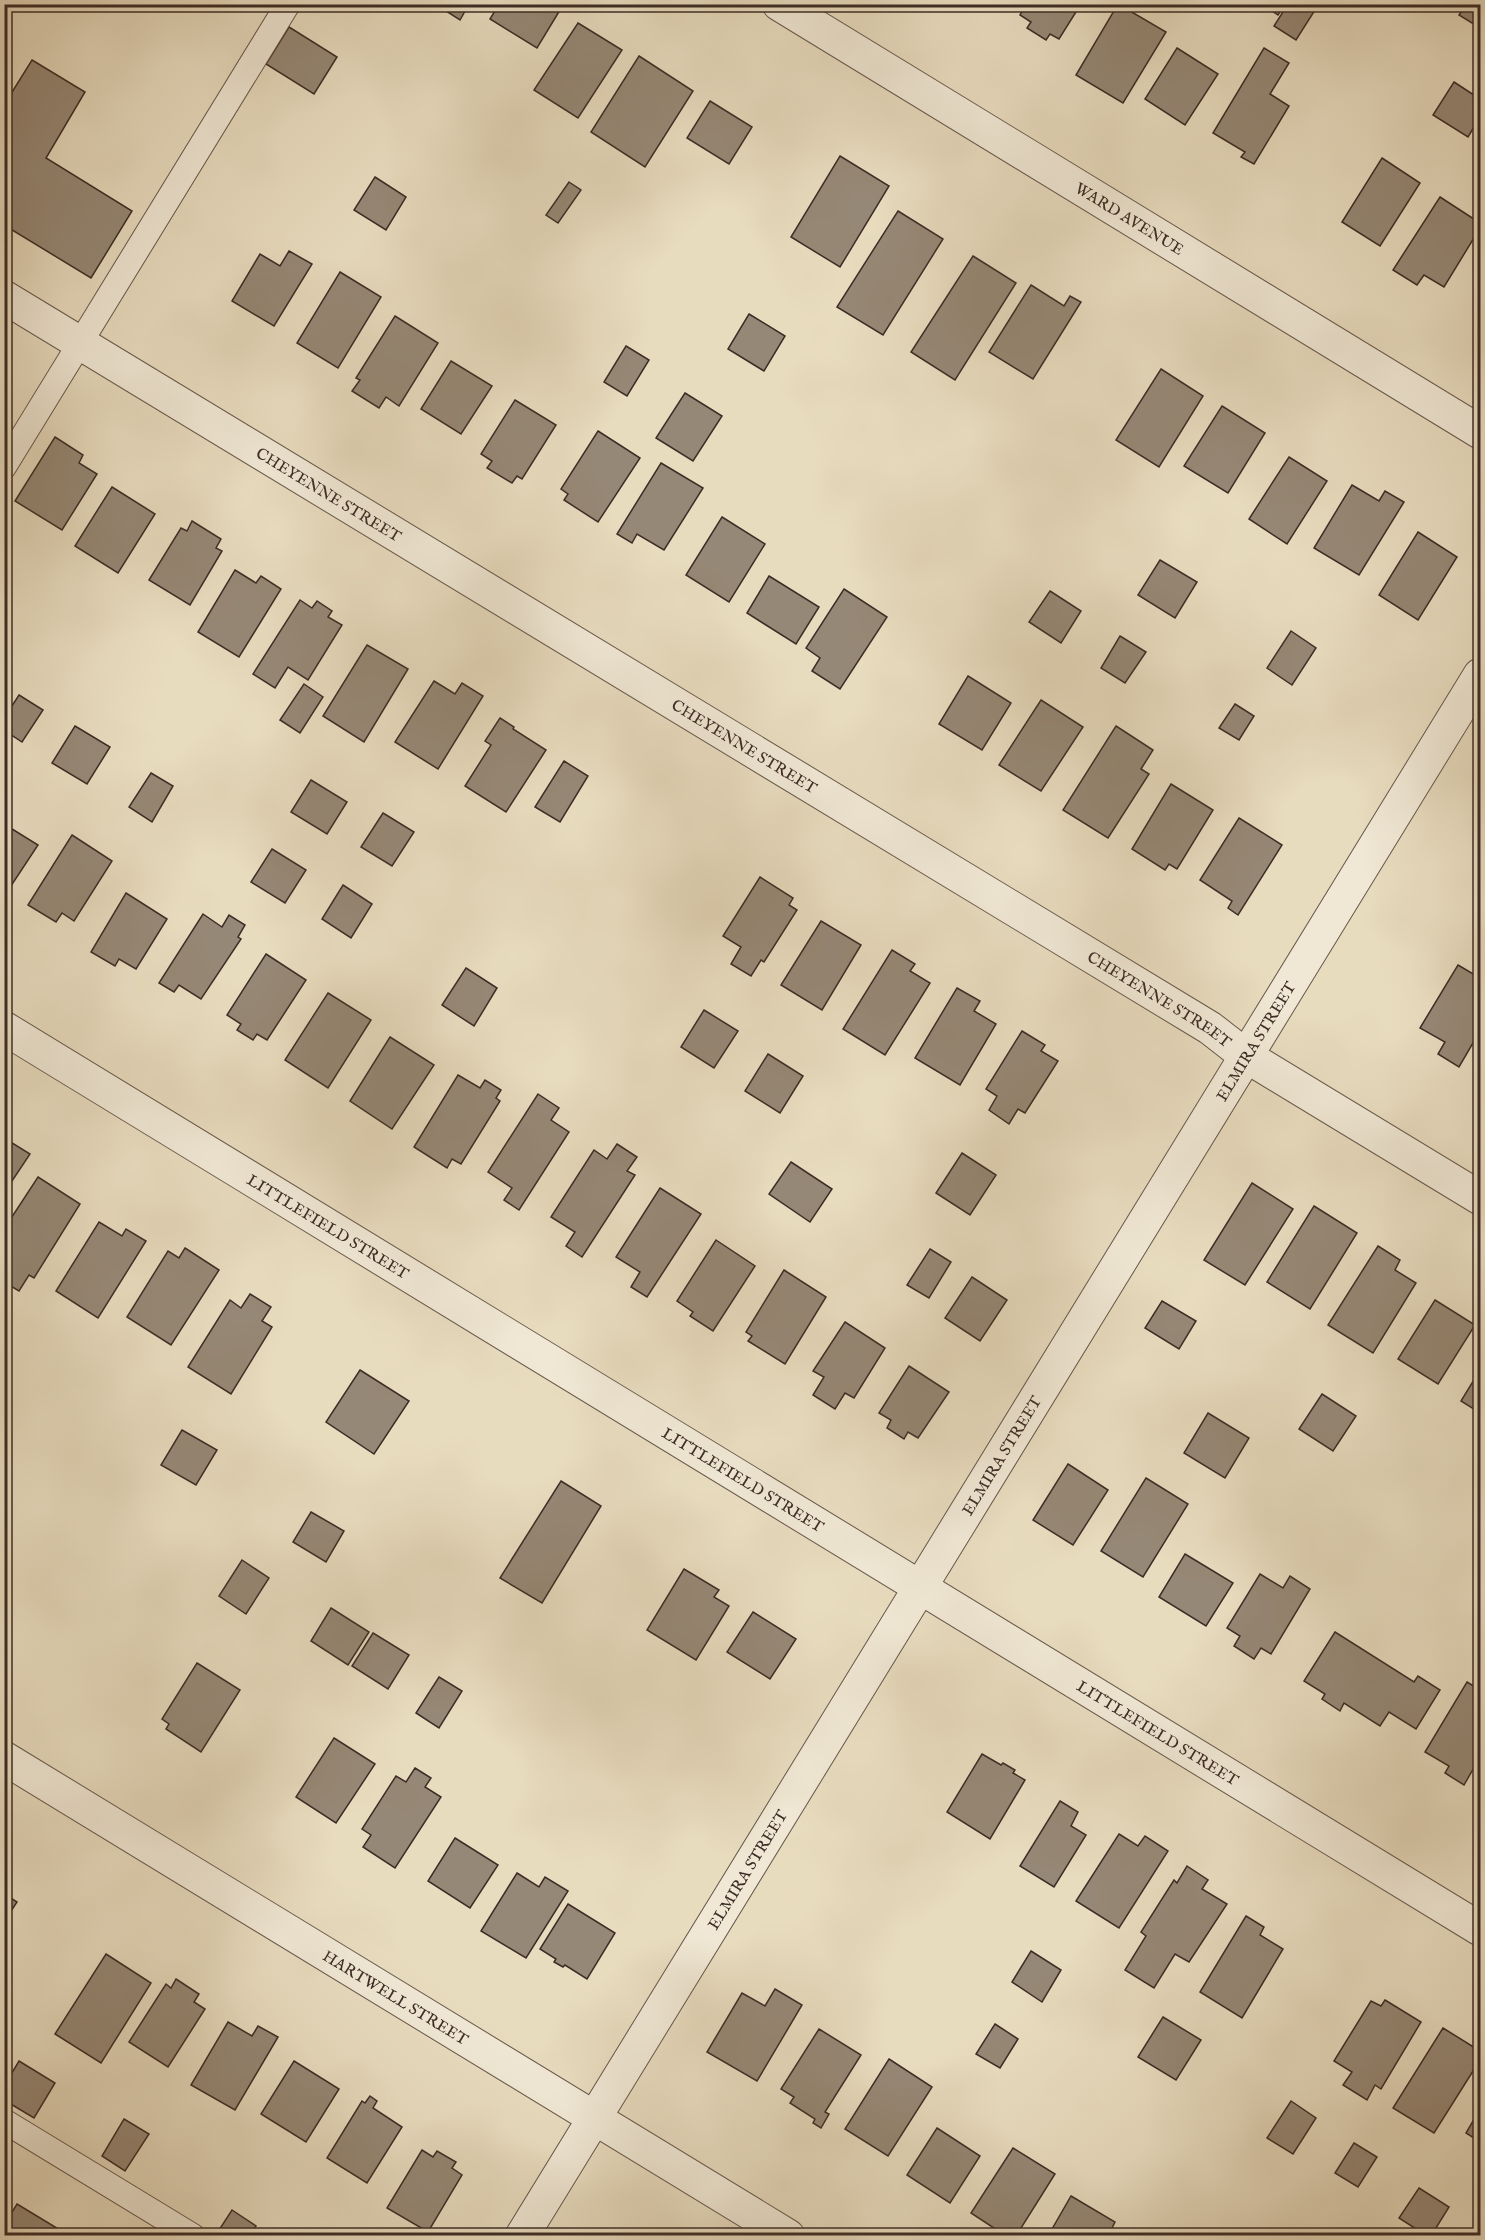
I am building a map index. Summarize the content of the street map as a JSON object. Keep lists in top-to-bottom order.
{
  "streets": {
    "street": [
      "WARD AVENUE",
      "CHEYENNE STREET",
      "ELMIRA STREET",
      "LITTLEFIELD STREET",
      "HARTWELL STREET"
    ]
  },
  "crossings": [
    ["CHEYENNE STREET", "ELMIRA STREET"],
    ["ELMIRA STREET", "LITTLEFIELD STREET"],
    ["ELMIRA STREET", "HARTWELL STREET"]
  ]
}
